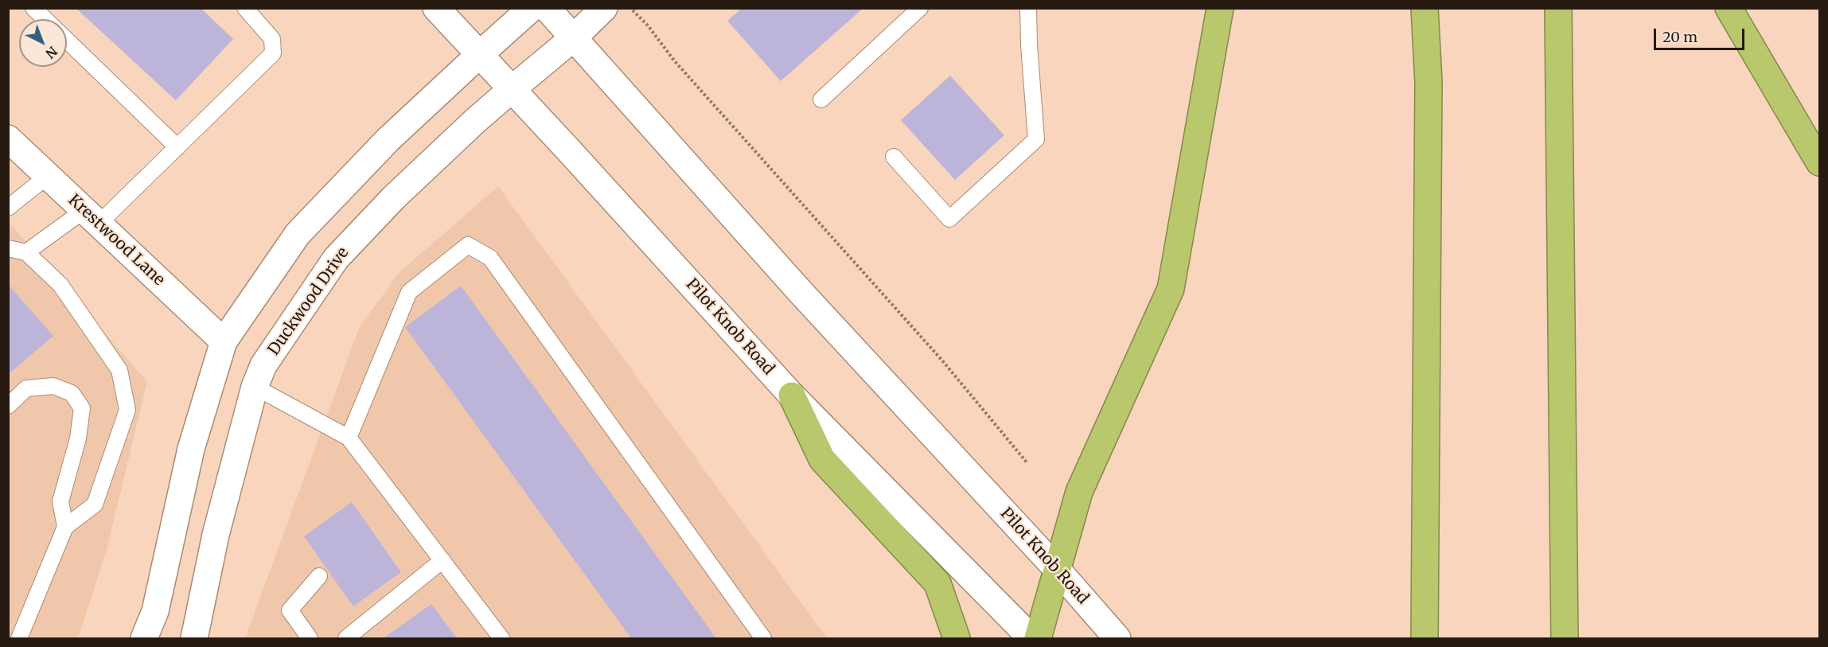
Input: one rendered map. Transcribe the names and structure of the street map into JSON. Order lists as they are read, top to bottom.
{
  "streets": {
    "main road": ["Krestwood Lane", "Duckwood Drive", "Pilot Knob Road"]
  },
  "crossings": [
    ["Duckwood Drive", "Pilot Knob Road"]
  ],
  "scale_bar": "20 m",
  "north": "bottom right"
}
